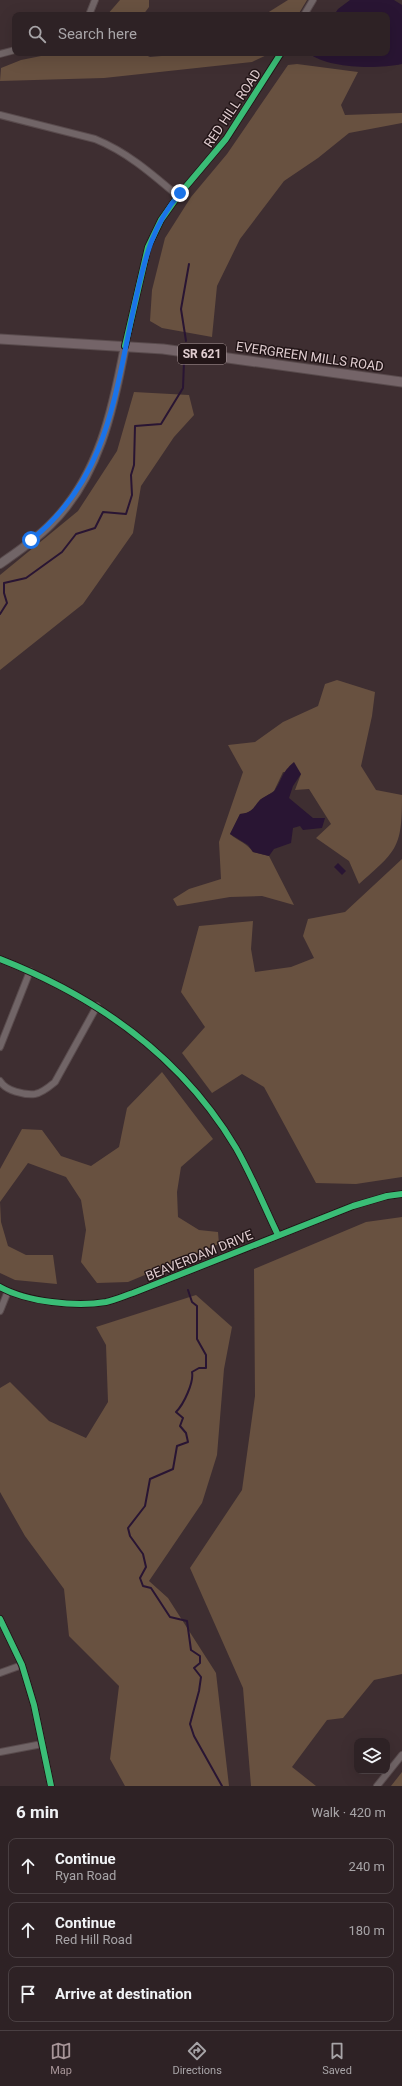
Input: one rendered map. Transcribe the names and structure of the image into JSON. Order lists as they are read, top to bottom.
{
  "streets": {
    "main road": ["SR 621", "EVERGREEN MILLS ROAD"],
    "street": ["RED HILL ROAD", "BEAVERDAM DRIVE"]
  },
  "crossings": [
    ["RED HILL ROAD", "EVERGREEN MILLS ROAD"]
  ],
  "page": {
    "search": "Search here",
    "heading": ["6 min", "Walk · 420 m"],
    "list": [
      ["Continue", "Ryan Road", "240 m"],
      ["Continue", "Red Hill Road", "180 m"],
      "Arrive at destination"
    ],
    "nav": ["Map", "Directions", "Saved"]
  }
}
